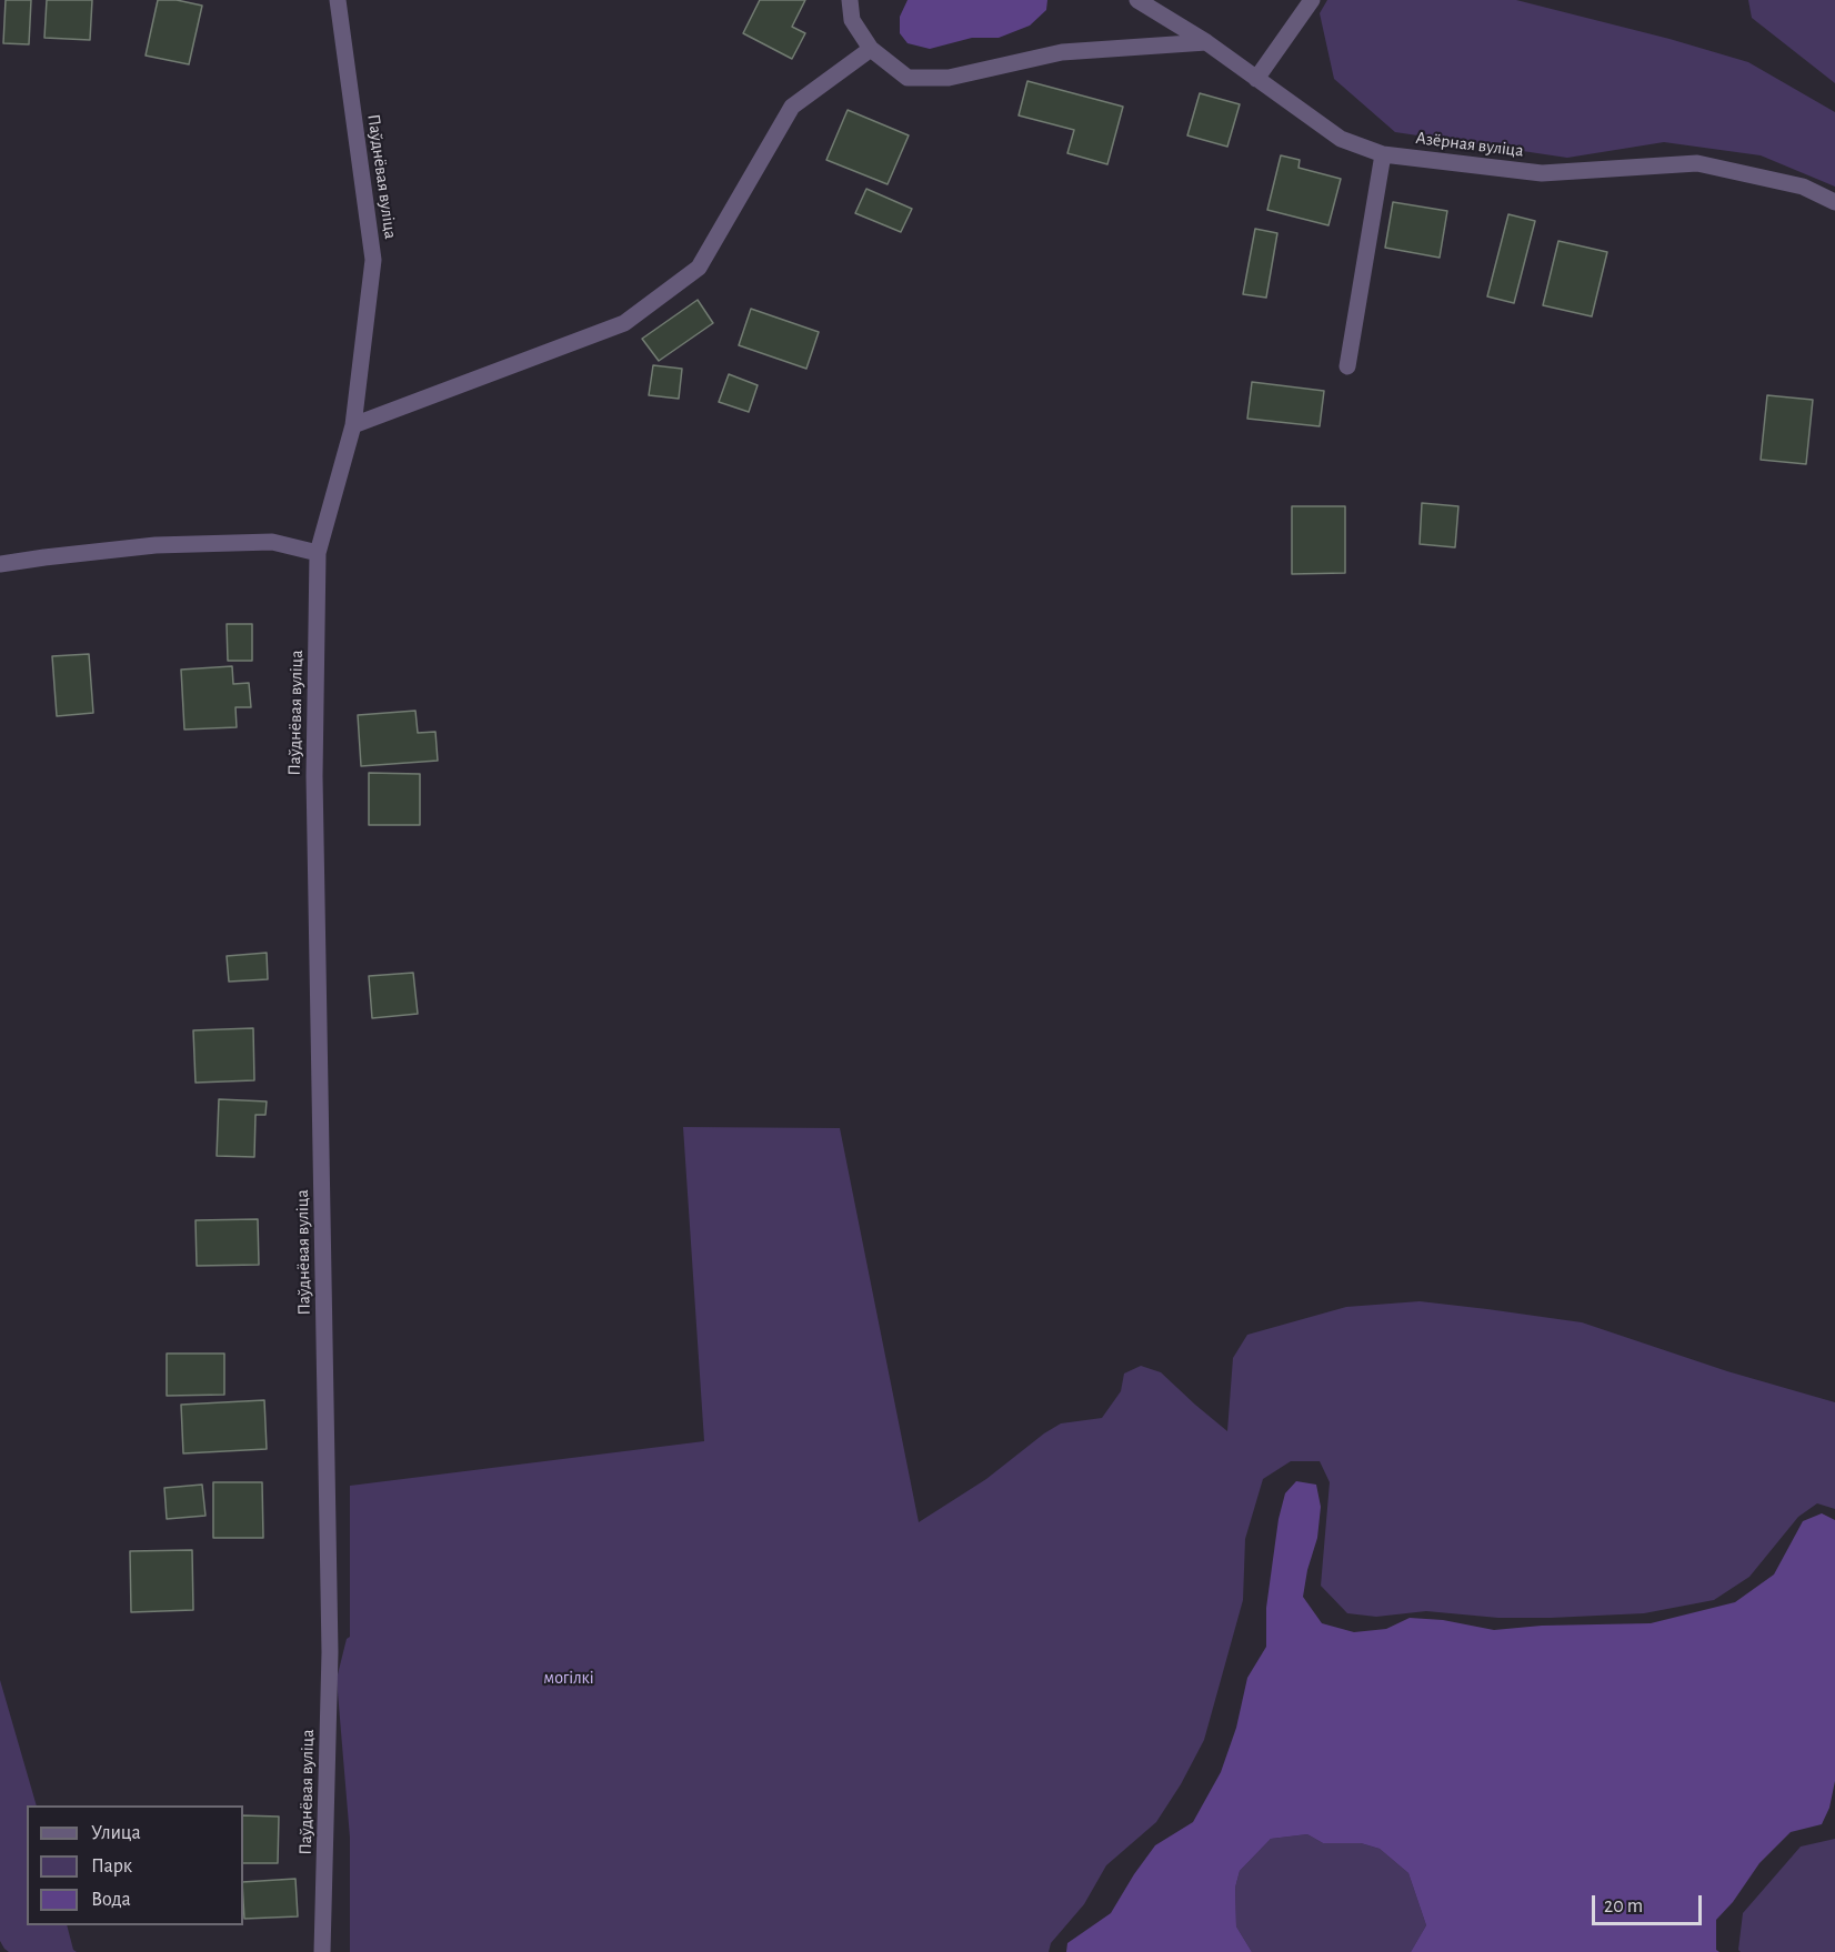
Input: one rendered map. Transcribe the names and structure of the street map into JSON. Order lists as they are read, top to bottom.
{
  "streets": {
    "street": ["Азёрная вуліца", "Паўднёвая вуліца"]
  },
  "parks": ["могілкі"],
  "legend": ["Улица", "Парк", "Вода"],
  "scale_bar": "20 m"
}
